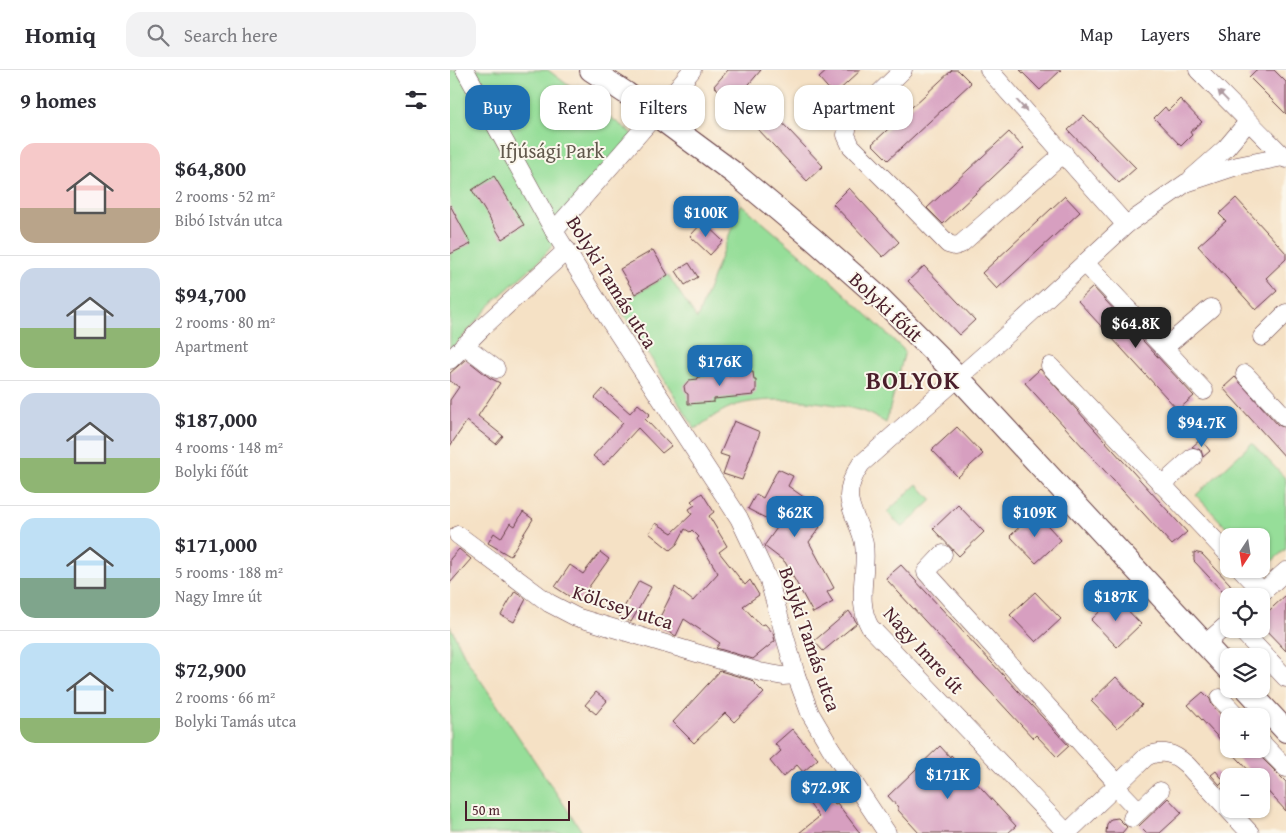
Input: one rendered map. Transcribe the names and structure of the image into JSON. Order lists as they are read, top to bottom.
{
  "streets": {
    "main road": ["Bolyki főút"],
    "street": ["Bolyki Tamás utca", "Kölcsey utca", "Nagy Imre út"]
  },
  "crossings": [
    ["Bolyki Tamás utca", "Kölcsey utca"],
    ["Bolyki főút", "Nagy Imre út"]
  ],
  "districts": ["BOLYOK"],
  "parks": ["Ifjúsági Park"],
  "scale_bar": "50 m",
  "north": "bottom",
  "page": {
    "header": "Homiq",
    "search": "Search here",
    "nav": ["Map", "Layers", "Share"],
    "heading": "9 homes",
    "chip": [
      "Buy",
      "Rent",
      "Filters",
      "New",
      "Apartment"
    ],
    "list": [
      {
        "name": "$64,800",
        "note": "2 rooms · 52 m² · Bibó István utca"
      },
      {
        "name": "$94,700",
        "note": "2 rooms · 80 m² · Apartment"
      },
      {
        "name": "$187,000",
        "note": "4 rooms · 148 m² · Bolyki főút"
      },
      {
        "name": "$171,000",
        "note": "5 rooms · 188 m² · Nagy Imre út"
      },
      {
        "name": "$72,900",
        "note": "2 rooms · 66 m² · Bolyki Tamás utca"
      }
    ],
    "price": [
      "$100K",
      "$64.8K",
      "$176K",
      "$94.7K",
      "$62K",
      "$109K",
      "$187K",
      "$171K",
      "$72.9K"
    ],
    "map_buttons": ["+", "−"],
    "scale": "50 m"
  }
}
